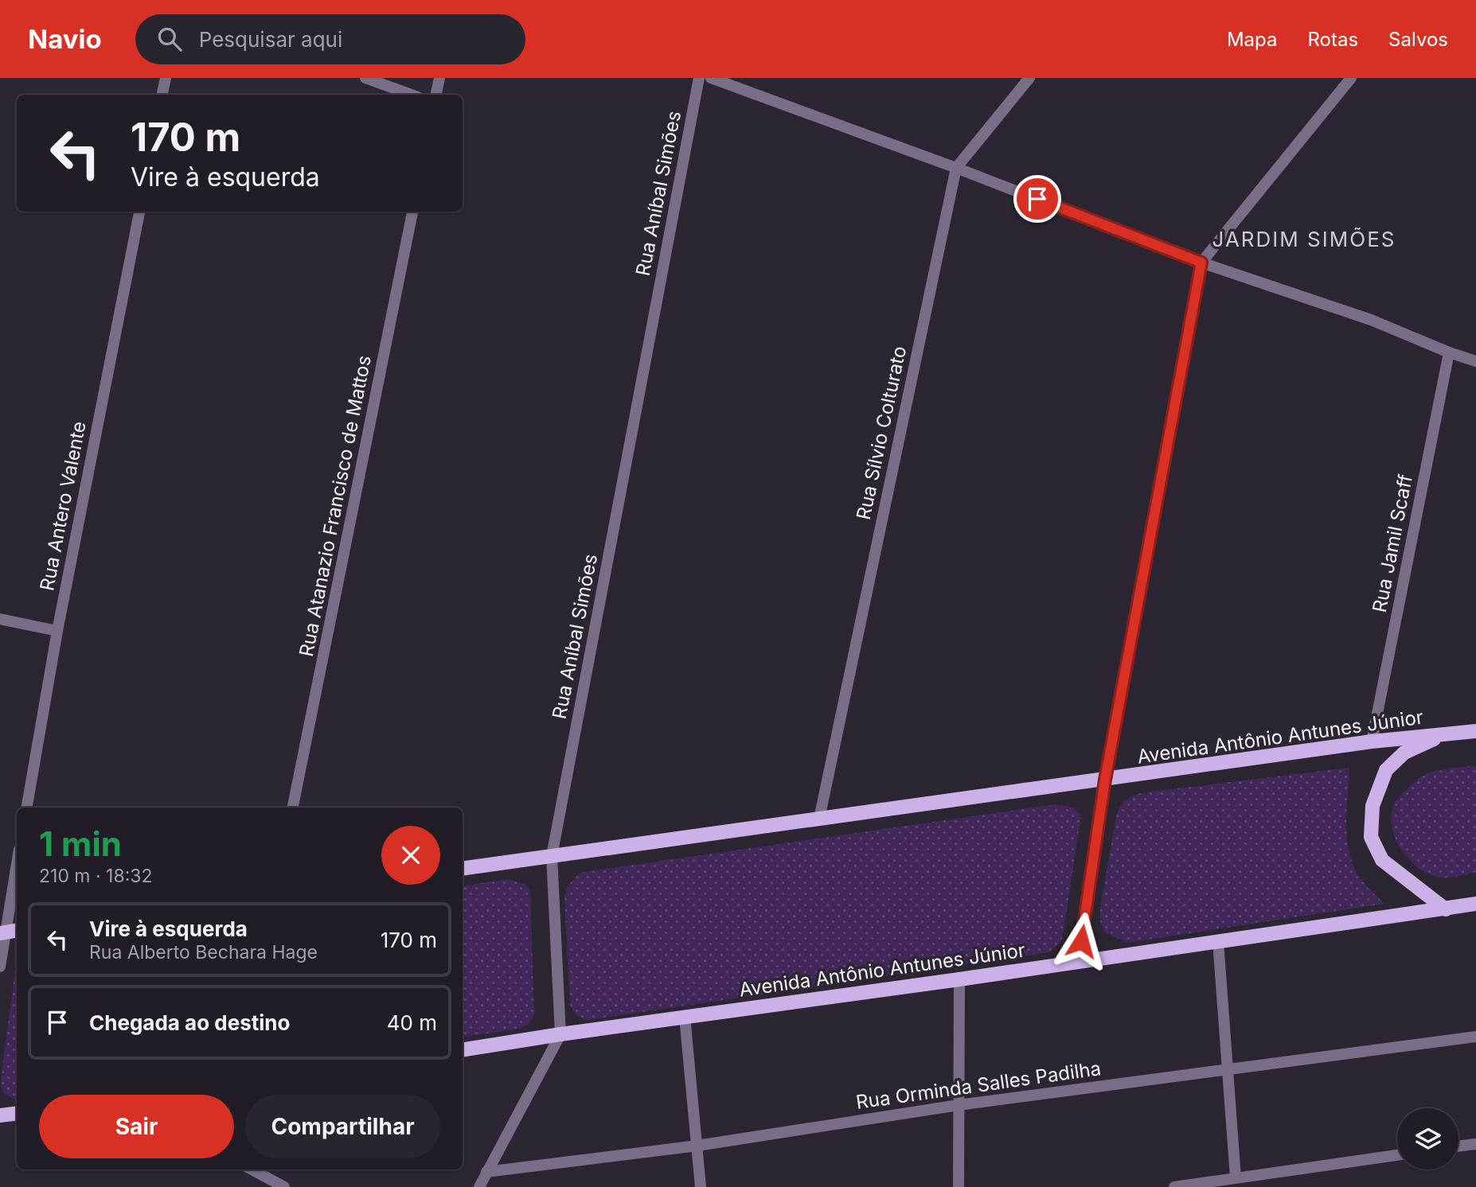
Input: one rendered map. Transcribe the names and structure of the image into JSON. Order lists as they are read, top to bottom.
{
  "streets": {
    "main road": ["Avenida Antônio Antunes Júnior"],
    "street": [
      "Rua Aníbal Simões",
      "Rua Sílvio Colturato",
      "Rua Antero Valente",
      "Rua Atanazio Francisco de Mattos",
      "Rua Jamil Scaff",
      "Rua Orminda Salles Padilha"
    ]
  },
  "crossings": [
    ["Rua Aníbal Simões", "Avenida Antônio Antunes Júnior"],
    ["Rua Sílvio Colturato", "Avenida Antônio Antunes Júnior"],
    ["Rua Jamil Scaff", "Avenida Antônio Antunes Júnior"]
  ],
  "districts": ["JARDIM SIMÕES"],
  "page": {
    "header": "Navio",
    "search": "Pesquisar aqui",
    "nav": ["Mapa", "Rotas", "Salvos"],
    "turn": ["170 m", "Vire à esquerda"],
    "heading": ["1 min", "210 m · 18:32"],
    "list": [
      {
        "name": "Vire à esquerda",
        "note": "Rua Alberto Bechara Hage",
        "value": "170 m"
      },
      {
        "name": "Chegada ao destino",
        "value": "40 m"
      }
    ],
    "buttons": ["Sair", "Compartilhar"]
  }
}
